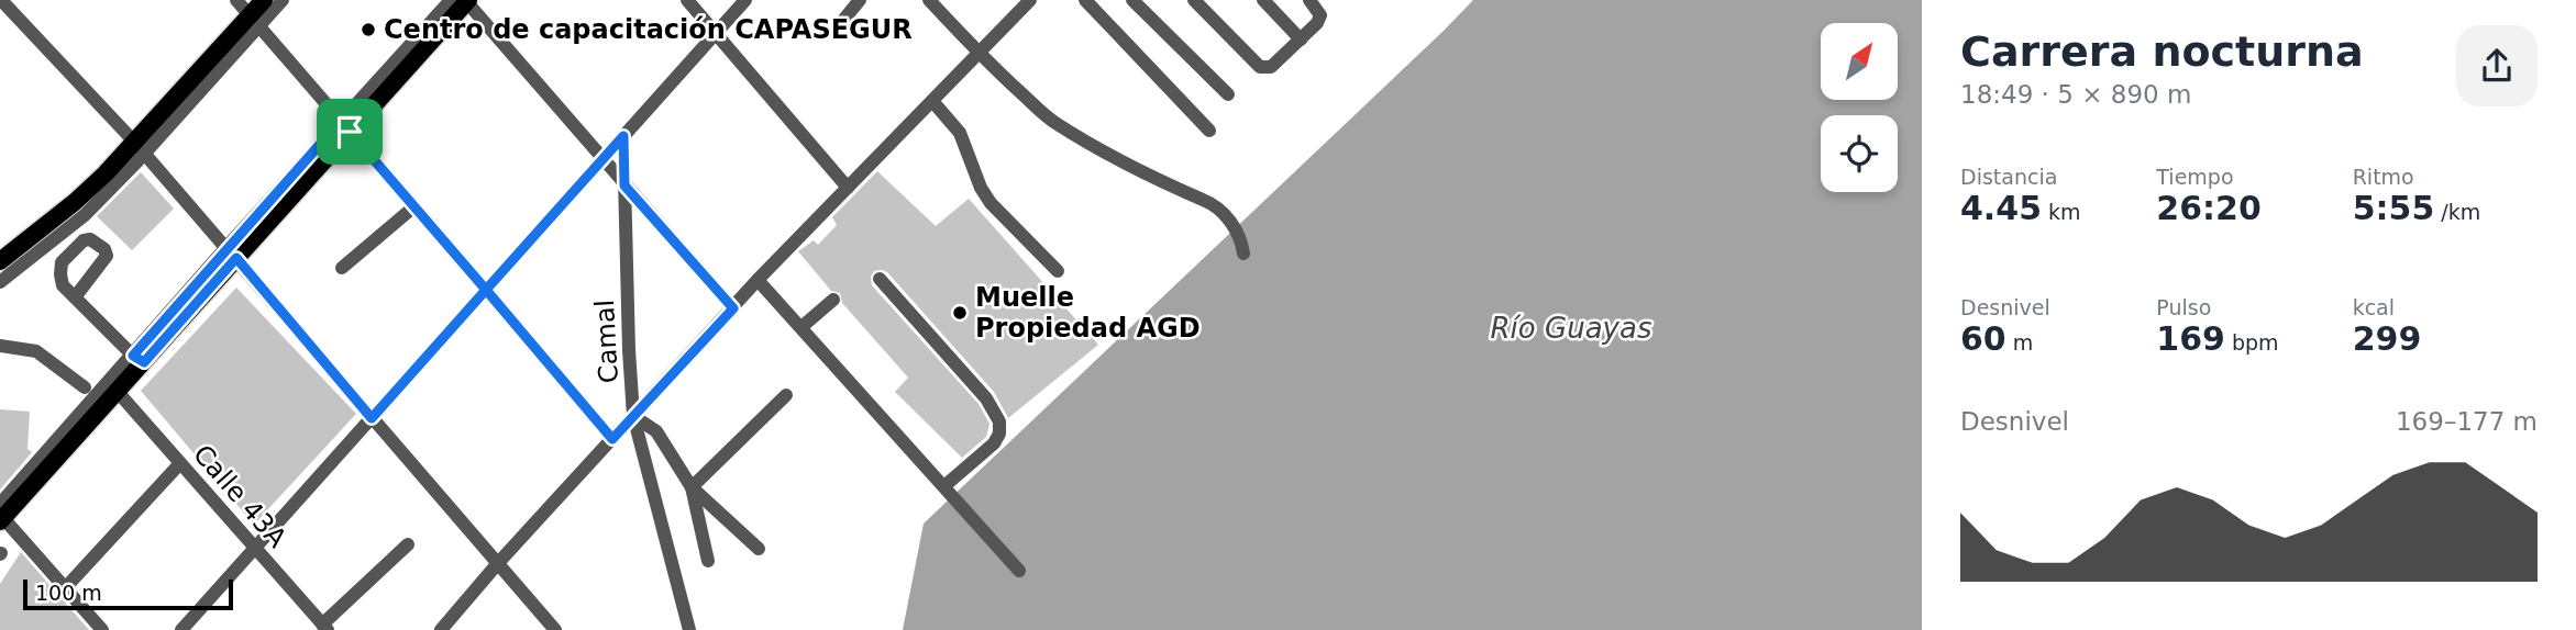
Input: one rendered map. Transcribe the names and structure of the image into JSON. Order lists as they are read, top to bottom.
{
  "streets": {
    "street": ["Camal", "Calle 43A"]
  },
  "water": ["Río Guayas"],
  "places": ["Centro de capacitación CAPASEGUR", "Muelle Propiedad AGD"],
  "scale_bar": "100 m",
  "north": "top right",
  "page": {
    "heading": ["Carrera nocturna", "18:49 · 5 × 890 m"],
    "stats": [
      ["Distancia", "4.45 km"],
      ["Tiempo", "26:20"],
      ["Ritmo", "5:55 /km"],
      ["Desnivel", "60 m"],
      ["Pulso", "169 bpm"],
      ["kcal", "299"]
    ],
    "chart": ["Desnivel", "169–177 m"],
    "scale": "100 m"
  }
}
